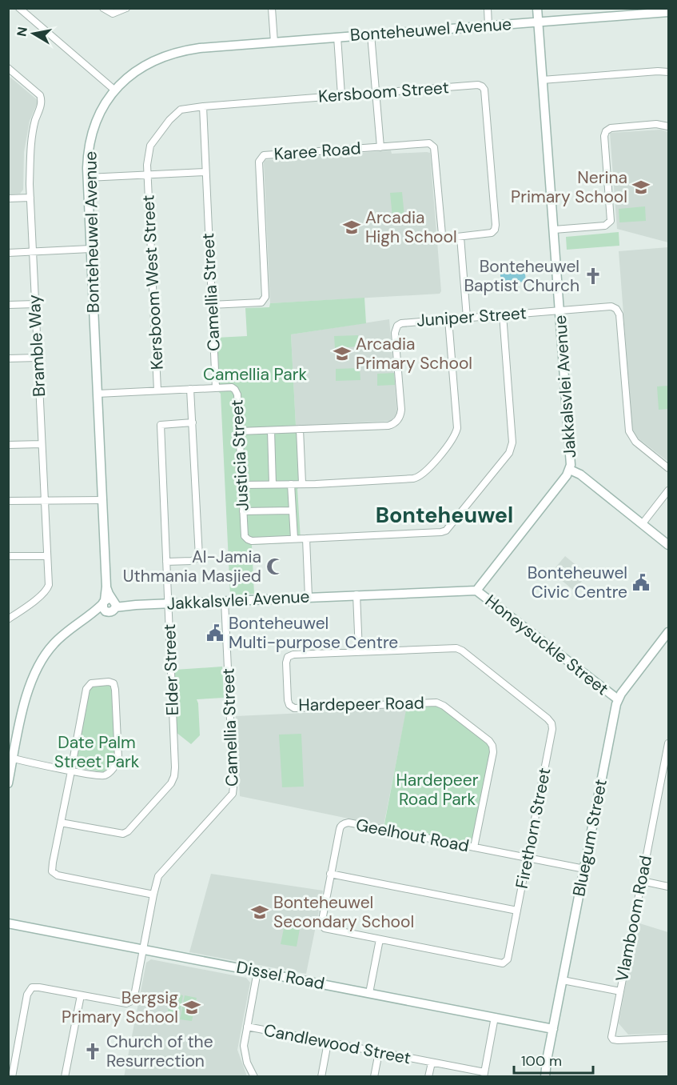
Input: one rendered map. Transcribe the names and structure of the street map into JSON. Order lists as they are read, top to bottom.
{
  "streets": {
    "street": [
      "Bonteheuwel Avenue",
      "Kersboom Street",
      "Karee Road",
      "Kersboom West Street",
      "Camellia Street",
      "Juniper Street",
      "Bramble Way",
      "Jakkalsvlei Avenue",
      "Justicia Street",
      "Honeysuckle Street",
      "Elder Street",
      "Hardepeer Road",
      "Firethorn Street",
      "Geelhout Road",
      "Bluegum Street",
      "Vlamboom Road",
      "Dissel Road",
      "Candlewood Street"
    ]
  },
  "crossings": [
    ["Bonteheuwel Avenue", "Kersboom Street"],
    ["Bonteheuwel Avenue", "Jakkalsvlei Avenue"],
    ["Kersboom Street", "Karee Road"],
    ["Kersboom Street", "Kersboom West Street"],
    ["Kersboom Street", "Camellia Street"],
    ["Karee Road", "Camellia Street"],
    ["Camellia Street", "Jakkalsvlei Avenue"],
    ["Camellia Street", "Justicia Street"],
    ["Camellia Street", "Dissel Road"],
    ["Juniper Street", "Jakkalsvlei Avenue"],
    ["Jakkalsvlei Avenue", "Honeysuckle Street"],
    ["Jakkalsvlei Avenue", "Elder Street"],
    ["Honeysuckle Street", "Bluegum Street"],
    ["Hardepeer Road", "Firethorn Street"],
    ["Hardepeer Road", "Geelhout Road"],
    ["Firethorn Street", "Geelhout Road"],
    ["Geelhout Road", "Bluegum Street"],
    ["Bluegum Street", "Dissel Road"],
    ["Dissel Road", "Candlewood Street"]
  ],
  "districts": ["Bonteheuwel"],
  "parks": ["Camellia Park", "Date Palm Street Park", "Hardepeer Road Park"],
  "places": {
    "school or university": [
      "Nerina Primary School",
      "Arcadia High School",
      "Arcadia Primary School",
      "Bonteheuwel Secondary School",
      "Bergsig Primary School"
    ],
    "church": ["Bonteheuwel Baptist Church", "Church of the Resurrection"],
    "mosque": ["Al-Jamia Uthmania Masjied"],
    "public building": ["Bonteheuwel Civic Centre", "Bonteheuwel Multi-purpose Centre"]
  },
  "scale_bar": "100 m",
  "north": "left"
}
